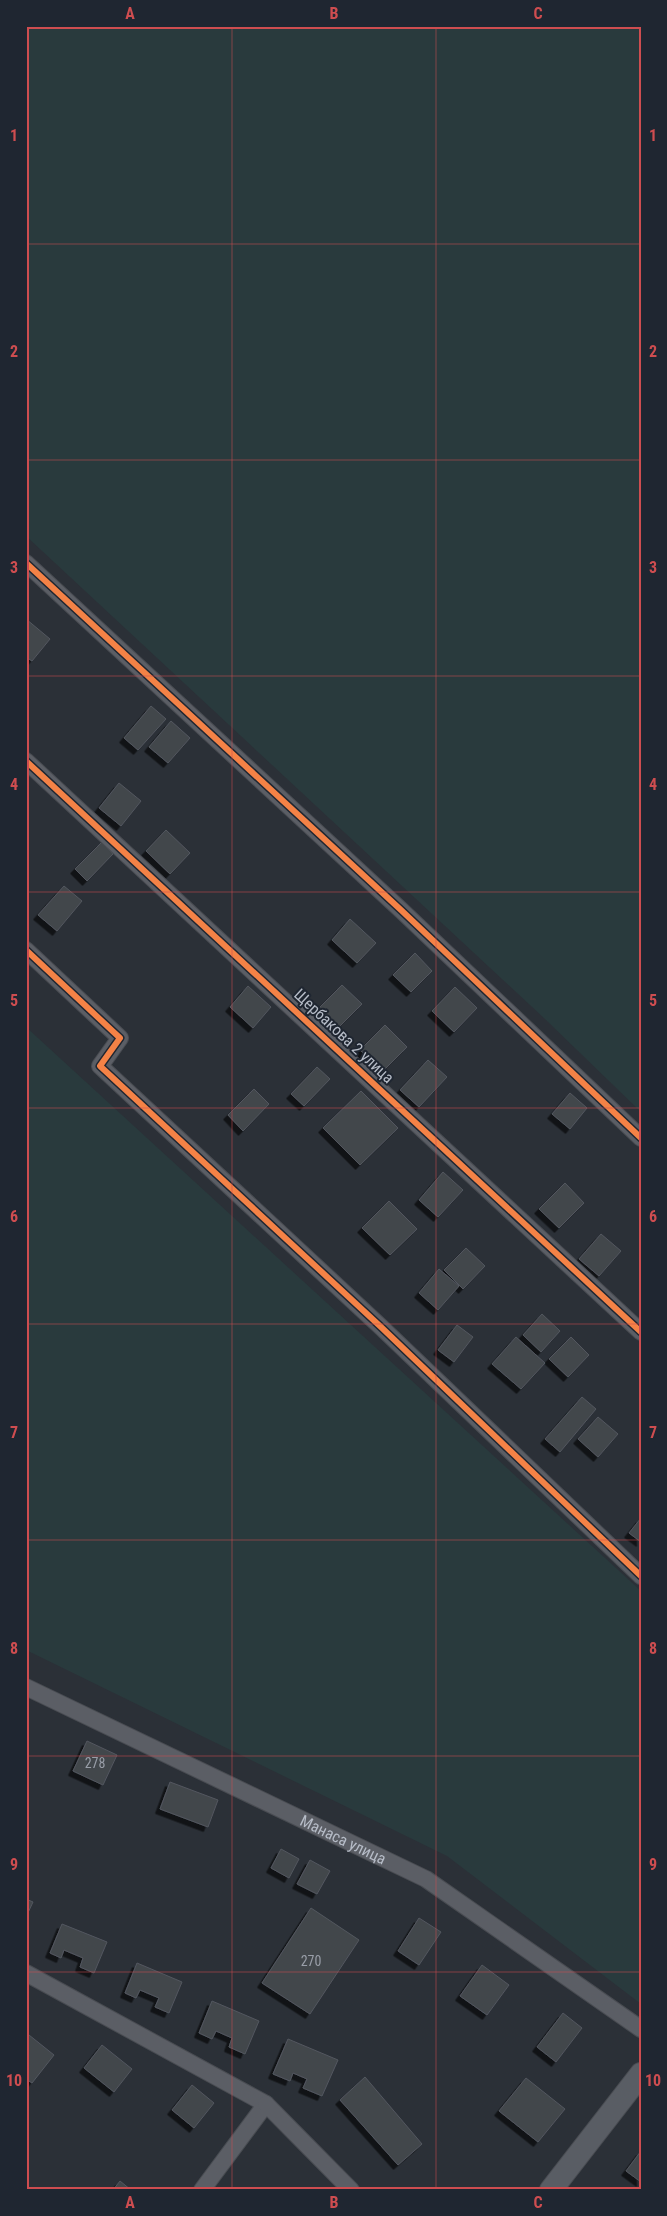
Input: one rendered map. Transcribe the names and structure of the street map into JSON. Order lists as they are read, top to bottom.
{
  "streets": {
    "street": ["Щербакова 2 улица", "Манаса улица"]
  },
  "house_numbers": ["278", "270"],
  "grid": {
    "columns": ["A", "B", "C"],
    "rows": [
      "1",
      "2",
      "3",
      "4",
      "5",
      "6",
      "7",
      "8",
      "9",
      "10"
    ]
  }
}
